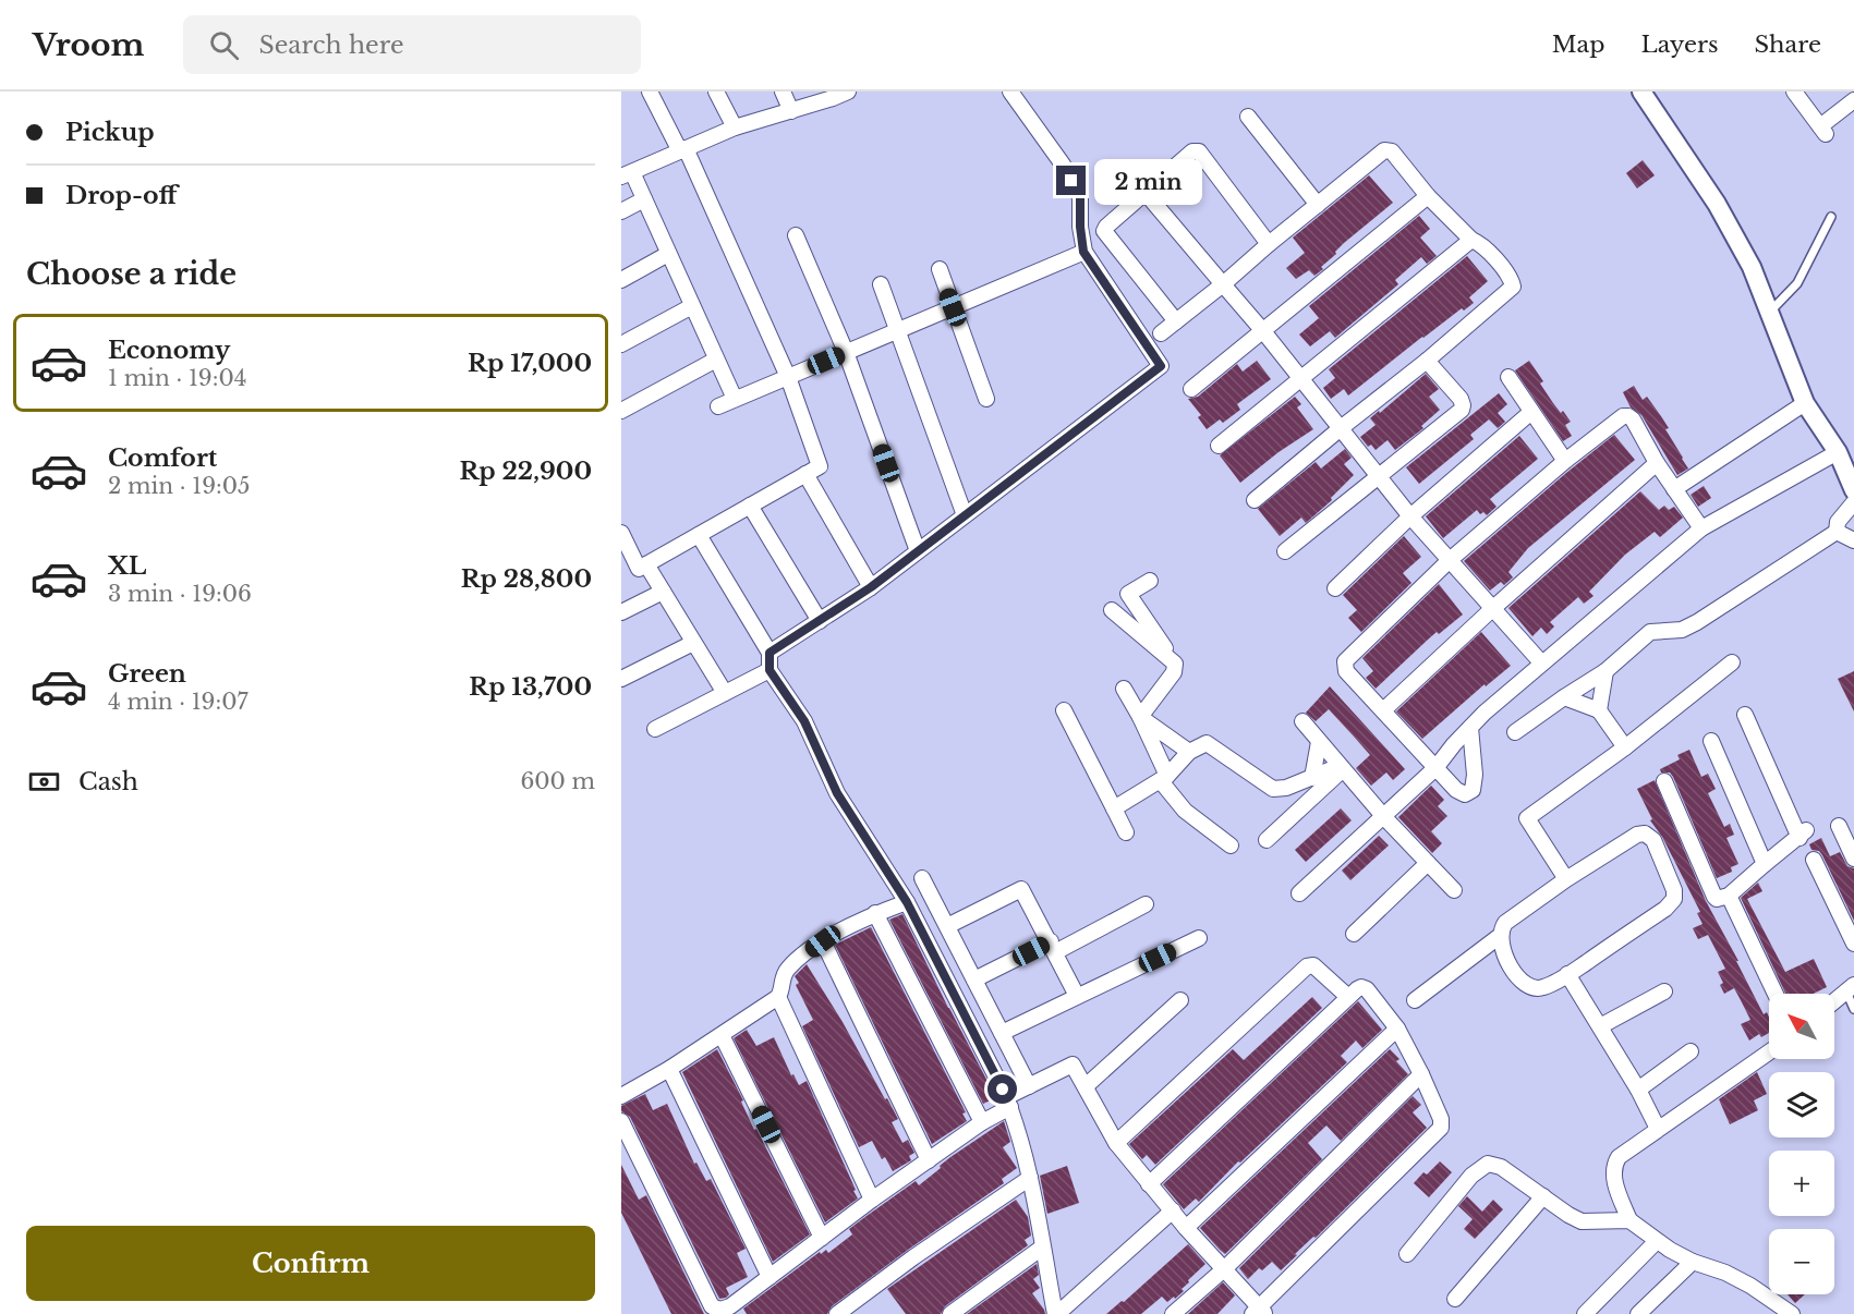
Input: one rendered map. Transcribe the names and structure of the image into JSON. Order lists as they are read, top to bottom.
{
  "north": "top left",
  "page": {
    "header": "Vroom",
    "search": "Search here",
    "nav": ["Map", "Layers", "Share"],
    "banner": ["Pickup", "Drop-off"],
    "bubble": "2 min",
    "heading": "Choose a ride",
    "list": [
      {
        "name": "Economy",
        "note": "1 min · 19:04",
        "value": "Rp 17,000"
      },
      {
        "name": "Comfort",
        "note": "2 min · 19:05",
        "value": "Rp 22,900"
      },
      {
        "name": "XL",
        "note": "3 min · 19:06",
        "value": "Rp 28,800"
      },
      {
        "name": "Green",
        "note": "4 min · 19:07",
        "value": "Rp 13,700"
      }
    ],
    "pay": ["Cash", "600 m"],
    "map_buttons": ["+", "−"],
    "buttons": "Confirm"
  }
}
